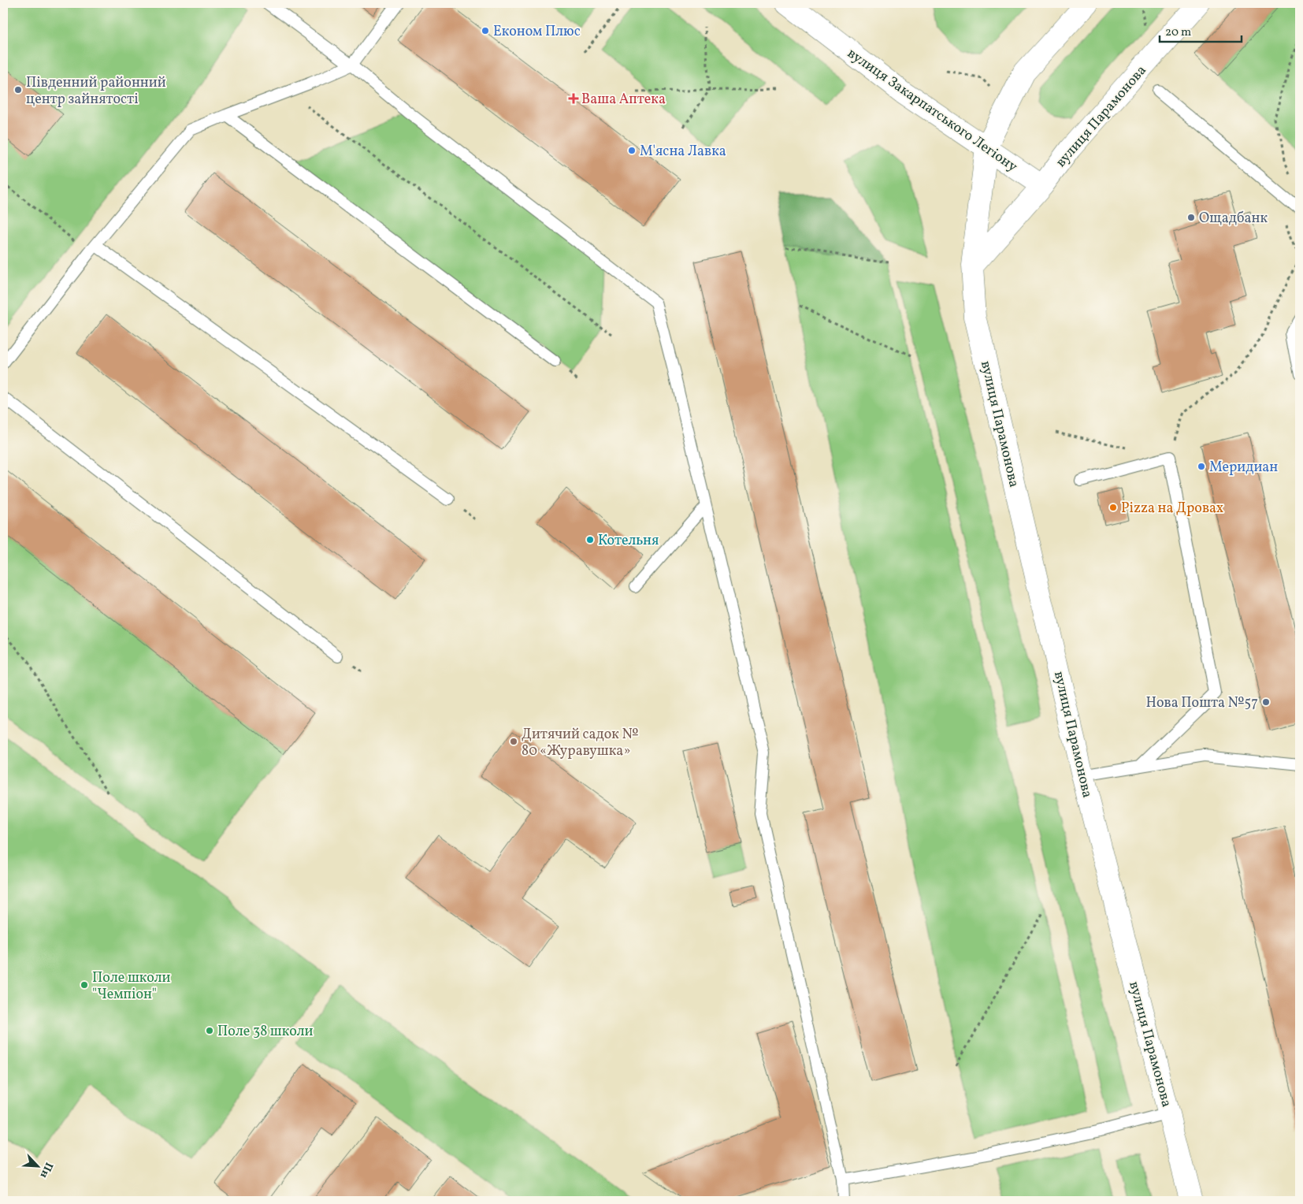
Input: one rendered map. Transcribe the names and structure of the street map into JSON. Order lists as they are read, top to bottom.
{
  "streets": {
    "street": ["вулиця Закарпатського Легіону", "вулиця Парамонова"]
  },
  "crossings": [
    ["вулиця Закарпатського Легіону", "вулиця Парамонова"]
  ],
  "places": {
    "other": [
      "Економ Плюс",
      "Південний районний центр зайнятості",
      "М'ясна Лавка",
      "Ощадбанк",
      "Меридиан",
      "Pizza на Дровах",
      "Котельня",
      "Нова Пошта №57",
      "Дитячий садок № 80 «Журавушка»",
      "Поле школи \"Чемпіон\"",
      "Поле 38 школи"
    ],
    "health": ["Ваша Аптека"]
  },
  "scale_bar": "20 m",
  "north": "bottom right"
}
